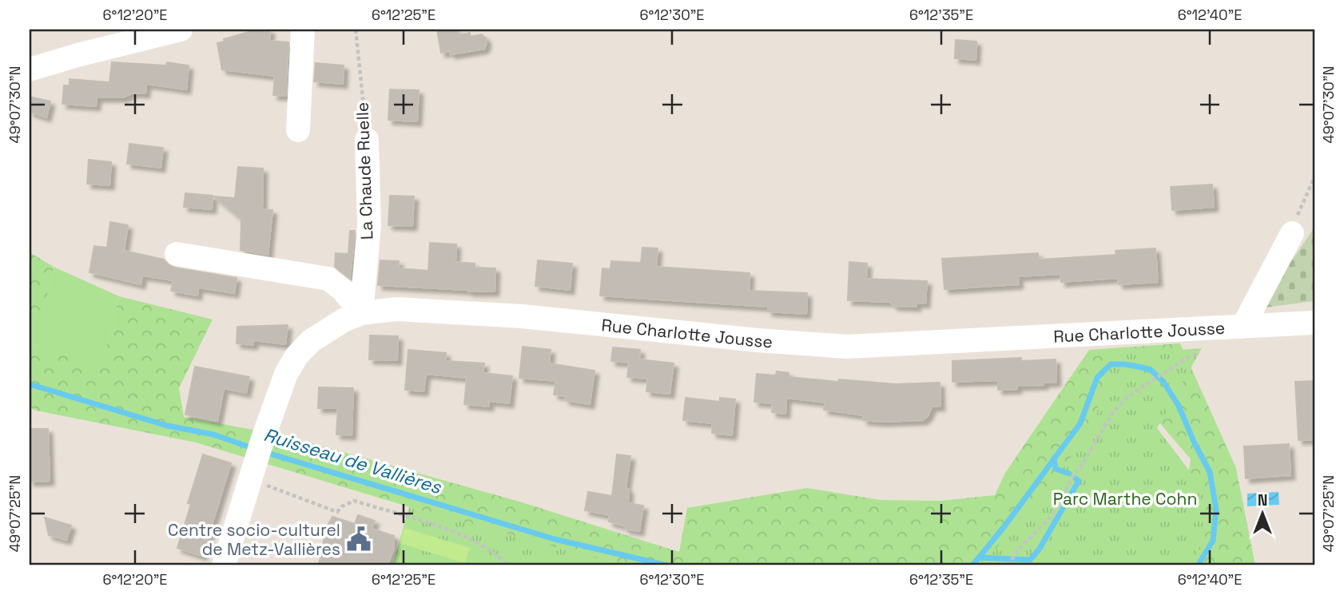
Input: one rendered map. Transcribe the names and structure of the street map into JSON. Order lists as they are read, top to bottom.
{
  "streets": {
    "street": ["La Chaude Ruelle", "Rue Charlotte Jousse"]
  },
  "crossings": [
    ["La Chaude Ruelle", "Rue Charlotte Jousse"]
  ],
  "water": ["Ruisseau de Vallières"],
  "parks": ["Parc Marthe Cohn"],
  "places": {
    "public building": ["Centre socio-culturel de Metz-Vallières"]
  },
  "north": "top",
  "coordinates": [
    "6°12'20\"E",
    "6°12'25\"E",
    "6°12'30\"E",
    "6°12'35\"E",
    "6°12'40\"E",
    "49°07'30\"N",
    "49°07'25\"N"
  ]
}
